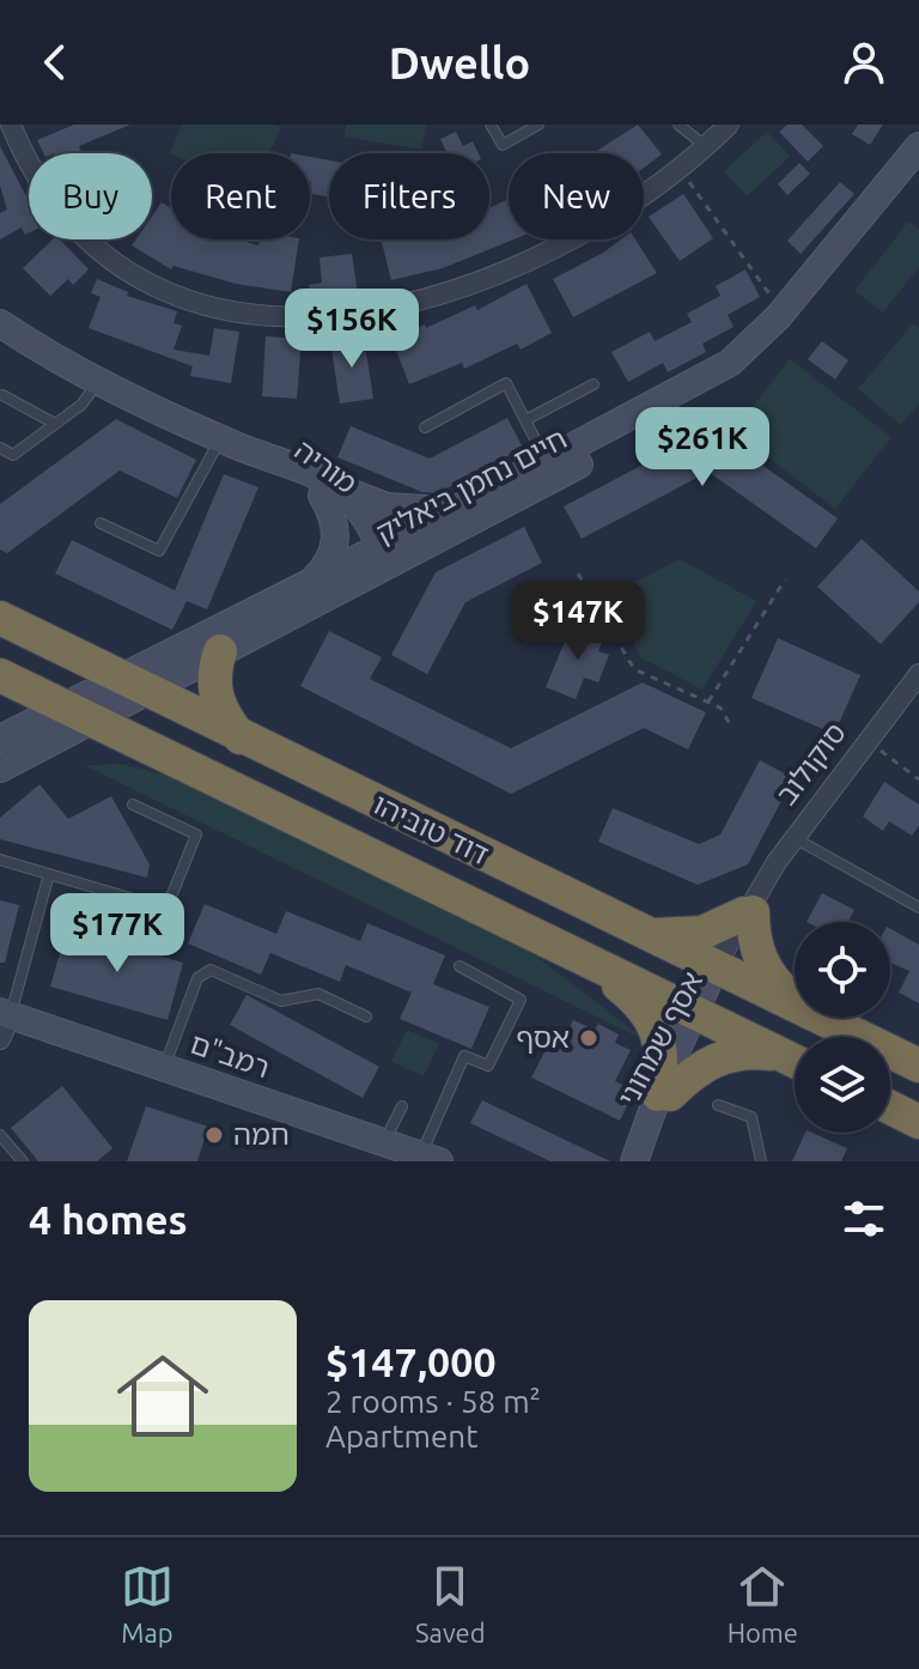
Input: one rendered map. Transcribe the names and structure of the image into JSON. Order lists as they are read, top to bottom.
{
  "streets": {
    "highway": ["דוד טוביהו"],
    "street": [
      "מוריה",
      "חיים נחמן ביאליק",
      "סוקולוב",
      "אסף שמחוני",
      "רמב\"ם"
    ]
  },
  "crossings": [
    ["מוריה", "חיים נחמן ביאליק"],
    ["חיים נחמן ביאליק", "דוד טוביהו"],
    ["סוקולוב", "דוד טוביהו"],
    ["סוקולוב", "אסף שמחוני"],
    ["דוד טוביהו", "אסף שמחוני"]
  ],
  "places": ["אסף", "חמה"],
  "page": {
    "header": "Dwello",
    "chip": [
      "Buy",
      "Rent",
      "Filters",
      "New"
    ],
    "price": [
      "$156K",
      "$261K",
      "$147K",
      "$177K"
    ],
    "heading": "4 homes",
    "list": [
      {
        "name": "$147,000",
        "note": "2 rooms · 58 m² · Apartment"
      }
    ],
    "tabs": ["Map", "Saved", "Home"]
  }
}
